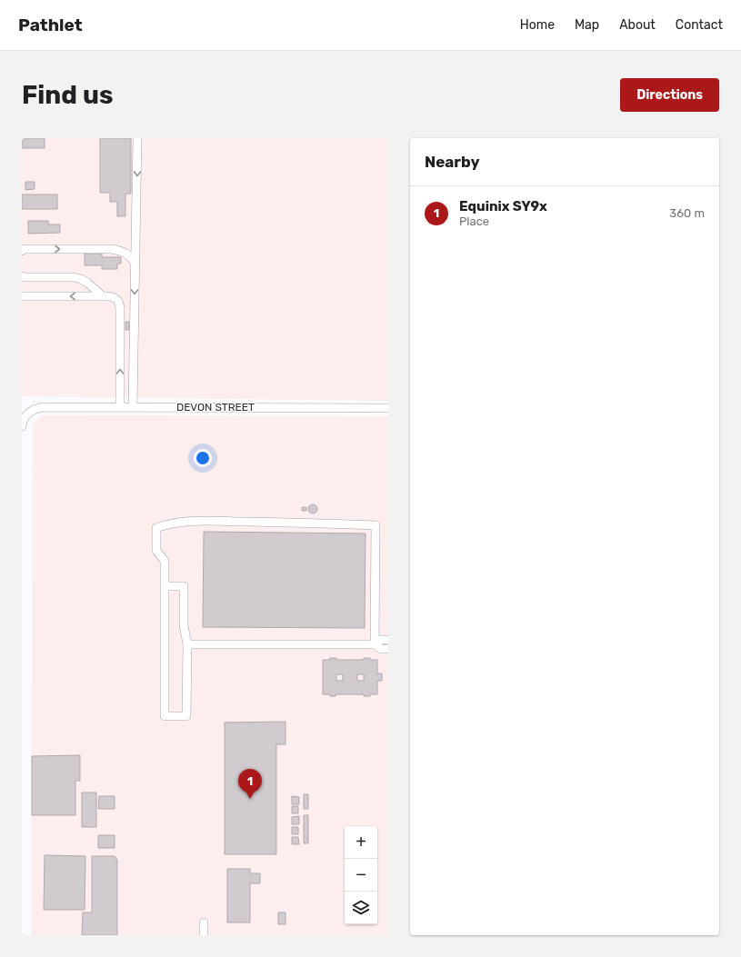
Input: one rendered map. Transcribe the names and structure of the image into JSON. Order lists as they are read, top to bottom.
{
  "streets": {
    "street": ["DEVON STREET"]
  },
  "page": {
    "header": "Pathlet",
    "nav": [
      "Home",
      "Map",
      "About",
      "Contact"
    ],
    "buttons": "Directions",
    "title": "Find us",
    "heading": "Nearby",
    "list": [
      {
        "mark": "1",
        "name": "Equinix SY9x",
        "note": "Place",
        "value": "360 m"
      }
    ],
    "pins": "1",
    "map_buttons": ["+", "−"]
  }
}
